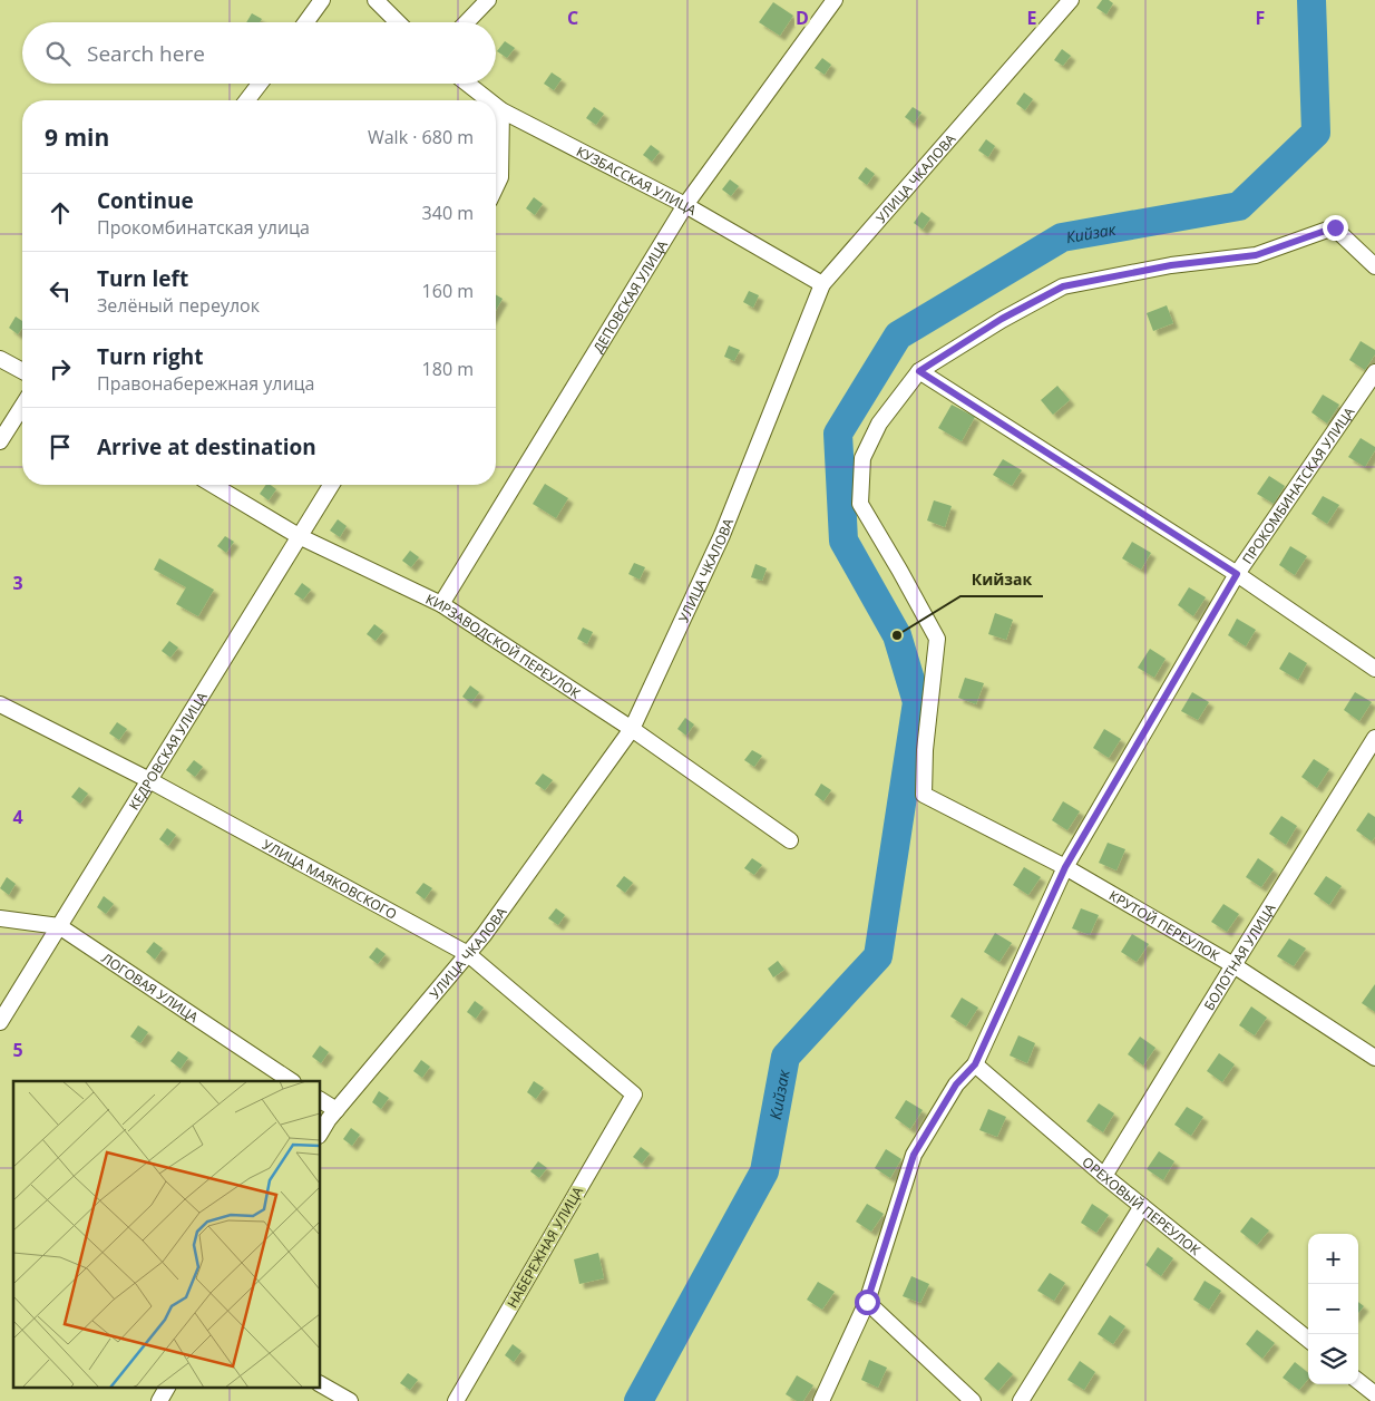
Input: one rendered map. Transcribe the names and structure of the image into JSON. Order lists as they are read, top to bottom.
{
  "streets": {
    "street": [
      "УЛИЦА ЧКАЛОВА",
      "КУЗБАССКАЯ УЛИЦА",
      "ДЕПОВСКАЯ УЛИЦА",
      "ПРОКОМБИНАТСКАЯ УЛИЦА",
      "КИРЗАВОДСКОЙ ПЕРЕУЛОК",
      "КЕДРОВСКАЯ УЛИЦА",
      "УЛИЦА МАЯКОВСКОГО",
      "КРУТОЙ ПЕРЕУЛОК",
      "БОЛОТНАЯ УЛИЦА",
      "ЛОГОВАЯ УЛИЦА",
      "ОРЕХОВЫЙ ПЕРЕУЛОК",
      "НАБЕРЕЖНАЯ УЛИЦА"
    ]
  },
  "crossings": [
    ["УЛИЦА ЧКАЛОВА", "КУЗБАССКАЯ УЛИЦА"],
    ["УЛИЦА ЧКАЛОВА", "КИРЗАВОДСКОЙ ПЕРЕУЛОК"],
    ["УЛИЦА ЧКАЛОВА", "УЛИЦА МАЯКОВСКОГО"],
    ["КУЗБАССКАЯ УЛИЦА", "ДЕПОВСКАЯ УЛИЦА"],
    ["ДЕПОВСКАЯ УЛИЦА", "КИРЗАВОДСКОЙ ПЕРЕУЛОК"],
    ["ПРОКОМБИНАТСКАЯ УЛИЦА", "КРУТОЙ ПЕРЕУЛОК"],
    ["ПРОКОМБИНАТСКАЯ УЛИЦА", "ОРЕХОВЫЙ ПЕРЕУЛОК"],
    ["КИРЗАВОДСКОЙ ПЕРЕУЛОК", "КЕДРОВСКАЯ УЛИЦА"],
    ["КЕДРОВСКАЯ УЛИЦА", "УЛИЦА МАЯКОВСКОГО"],
    ["КЕДРОВСКАЯ УЛИЦА", "ЛОГОВАЯ УЛИЦА"],
    ["УЛИЦА МАЯКОВСКОГО", "НАБЕРЕЖНАЯ УЛИЦА"],
    ["КРУТОЙ ПЕРЕУЛОК", "БОЛОТНАЯ УЛИЦА"],
    ["БОЛОТНАЯ УЛИЦА", "ОРЕХОВЫЙ ПЕРЕУЛОК"]
  ],
  "water": ["Кийзак"],
  "places": ["Кийзак"],
  "page": {
    "search": "Search here",
    "heading": ["9 min", "Walk · 680 m"],
    "list": [
      ["Continue", "Прокомбинатская улица", "340 m"],
      ["Turn left", "Зелёный переулок", "160 m"],
      ["Turn right", "Правонабережная улица", "180 m"],
      "Arrive at destination"
    ],
    "map_buttons": ["+", "−"]
  },
  "grid": {
    "columns": [
      "C",
      "D",
      "E",
      "F"
    ],
    "rows": ["3", "4", "5"]
  }
}
